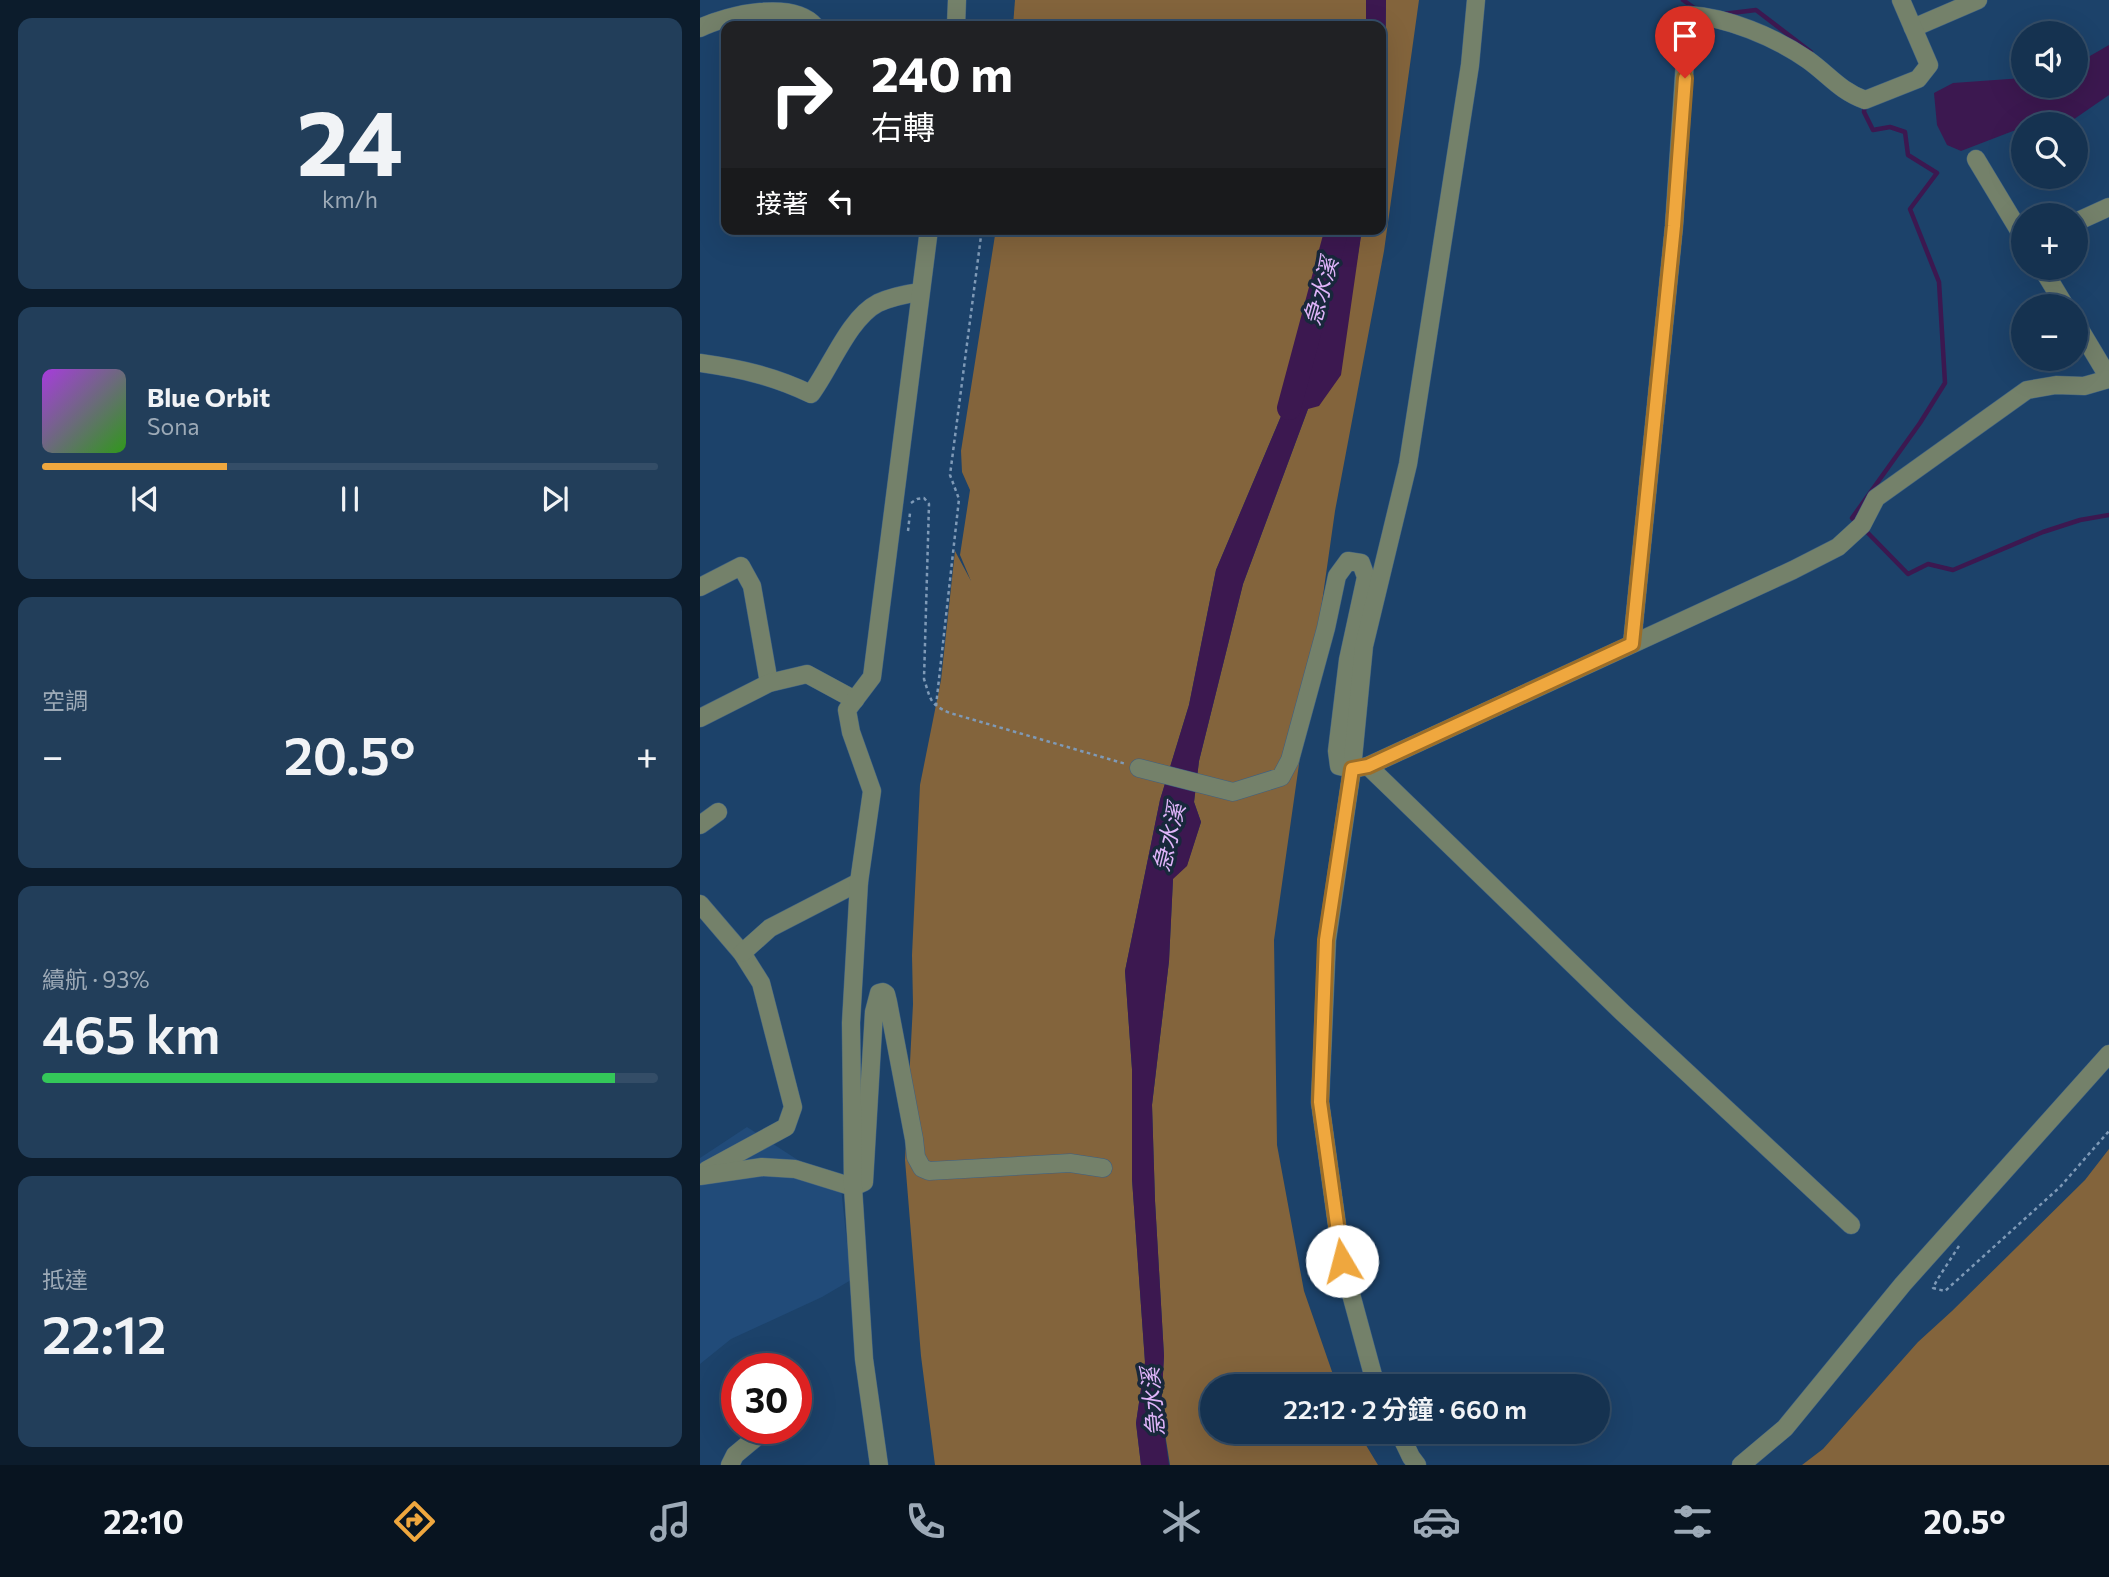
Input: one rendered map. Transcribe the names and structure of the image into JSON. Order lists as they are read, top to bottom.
{
  "water": ["急水溪"],
  "page": {
    "tile": [
      ["24", "km/h"],
      "空調",
      ["續航 · 93%", "465 km"],
      ["抵達", "22:12"]
    ],
    "map_buttons": ["+", "−"],
    "turn": ["240 m", "右轉"],
    "then": "接著",
    "song": ["Blue Orbit", "Sona"],
    "heat": ["−", "20.5°", "+"],
    "limit": "30",
    "trip": "22:12 · 2 分鐘 · 660 m",
    "tabs": ["22:10", "20.5°"]
  }
}
